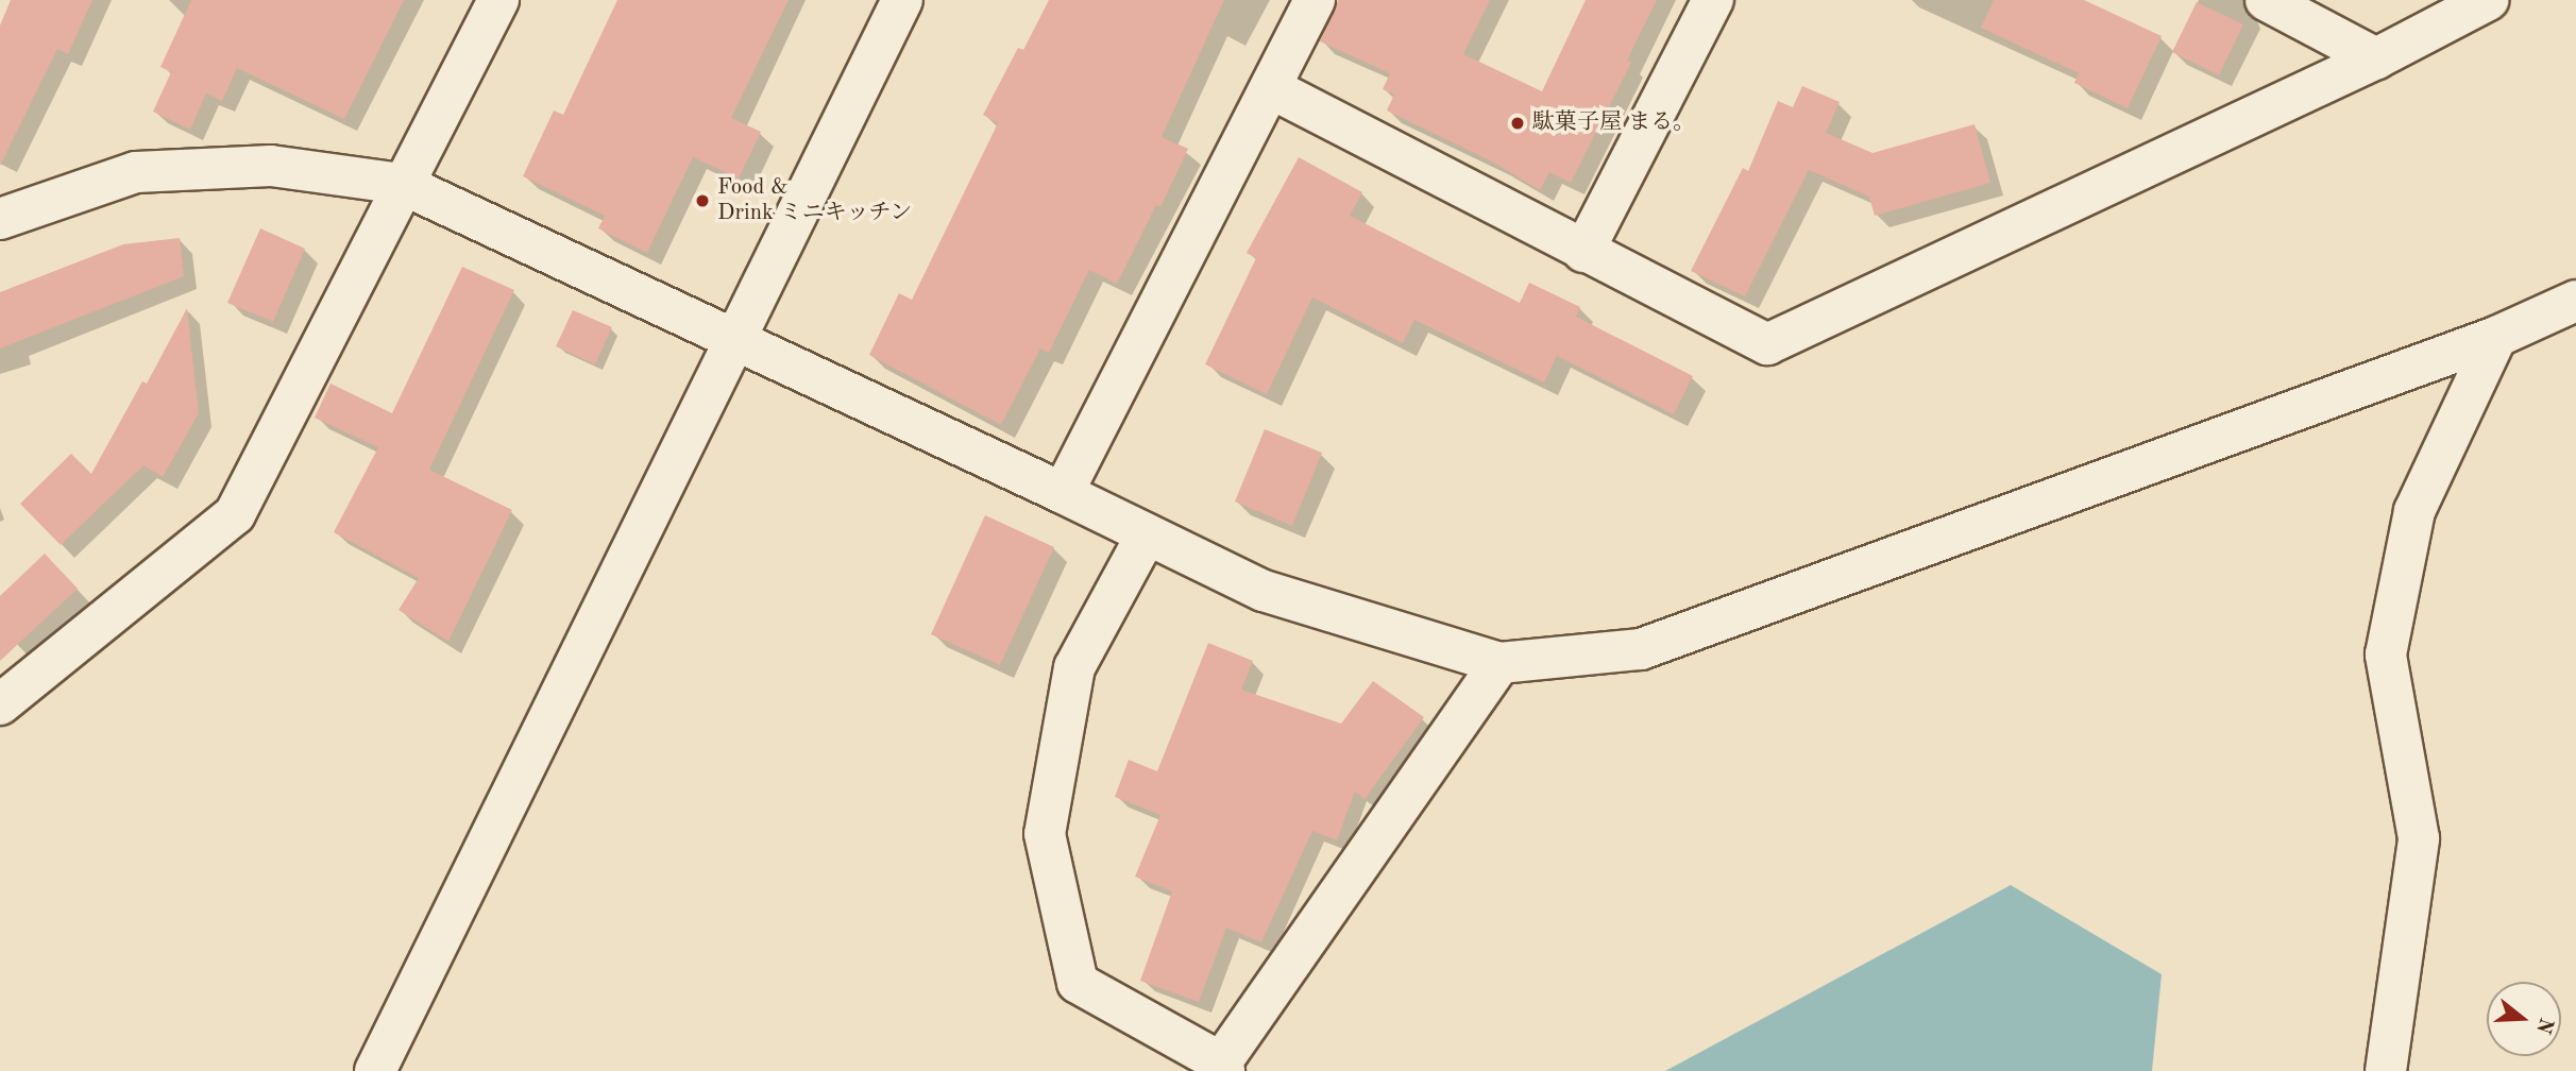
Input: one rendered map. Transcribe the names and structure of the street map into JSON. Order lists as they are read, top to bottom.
{
  "places": ["駄菓子屋 まる。", "Food & Drink ミニキッチン"],
  "north": "right"
}
